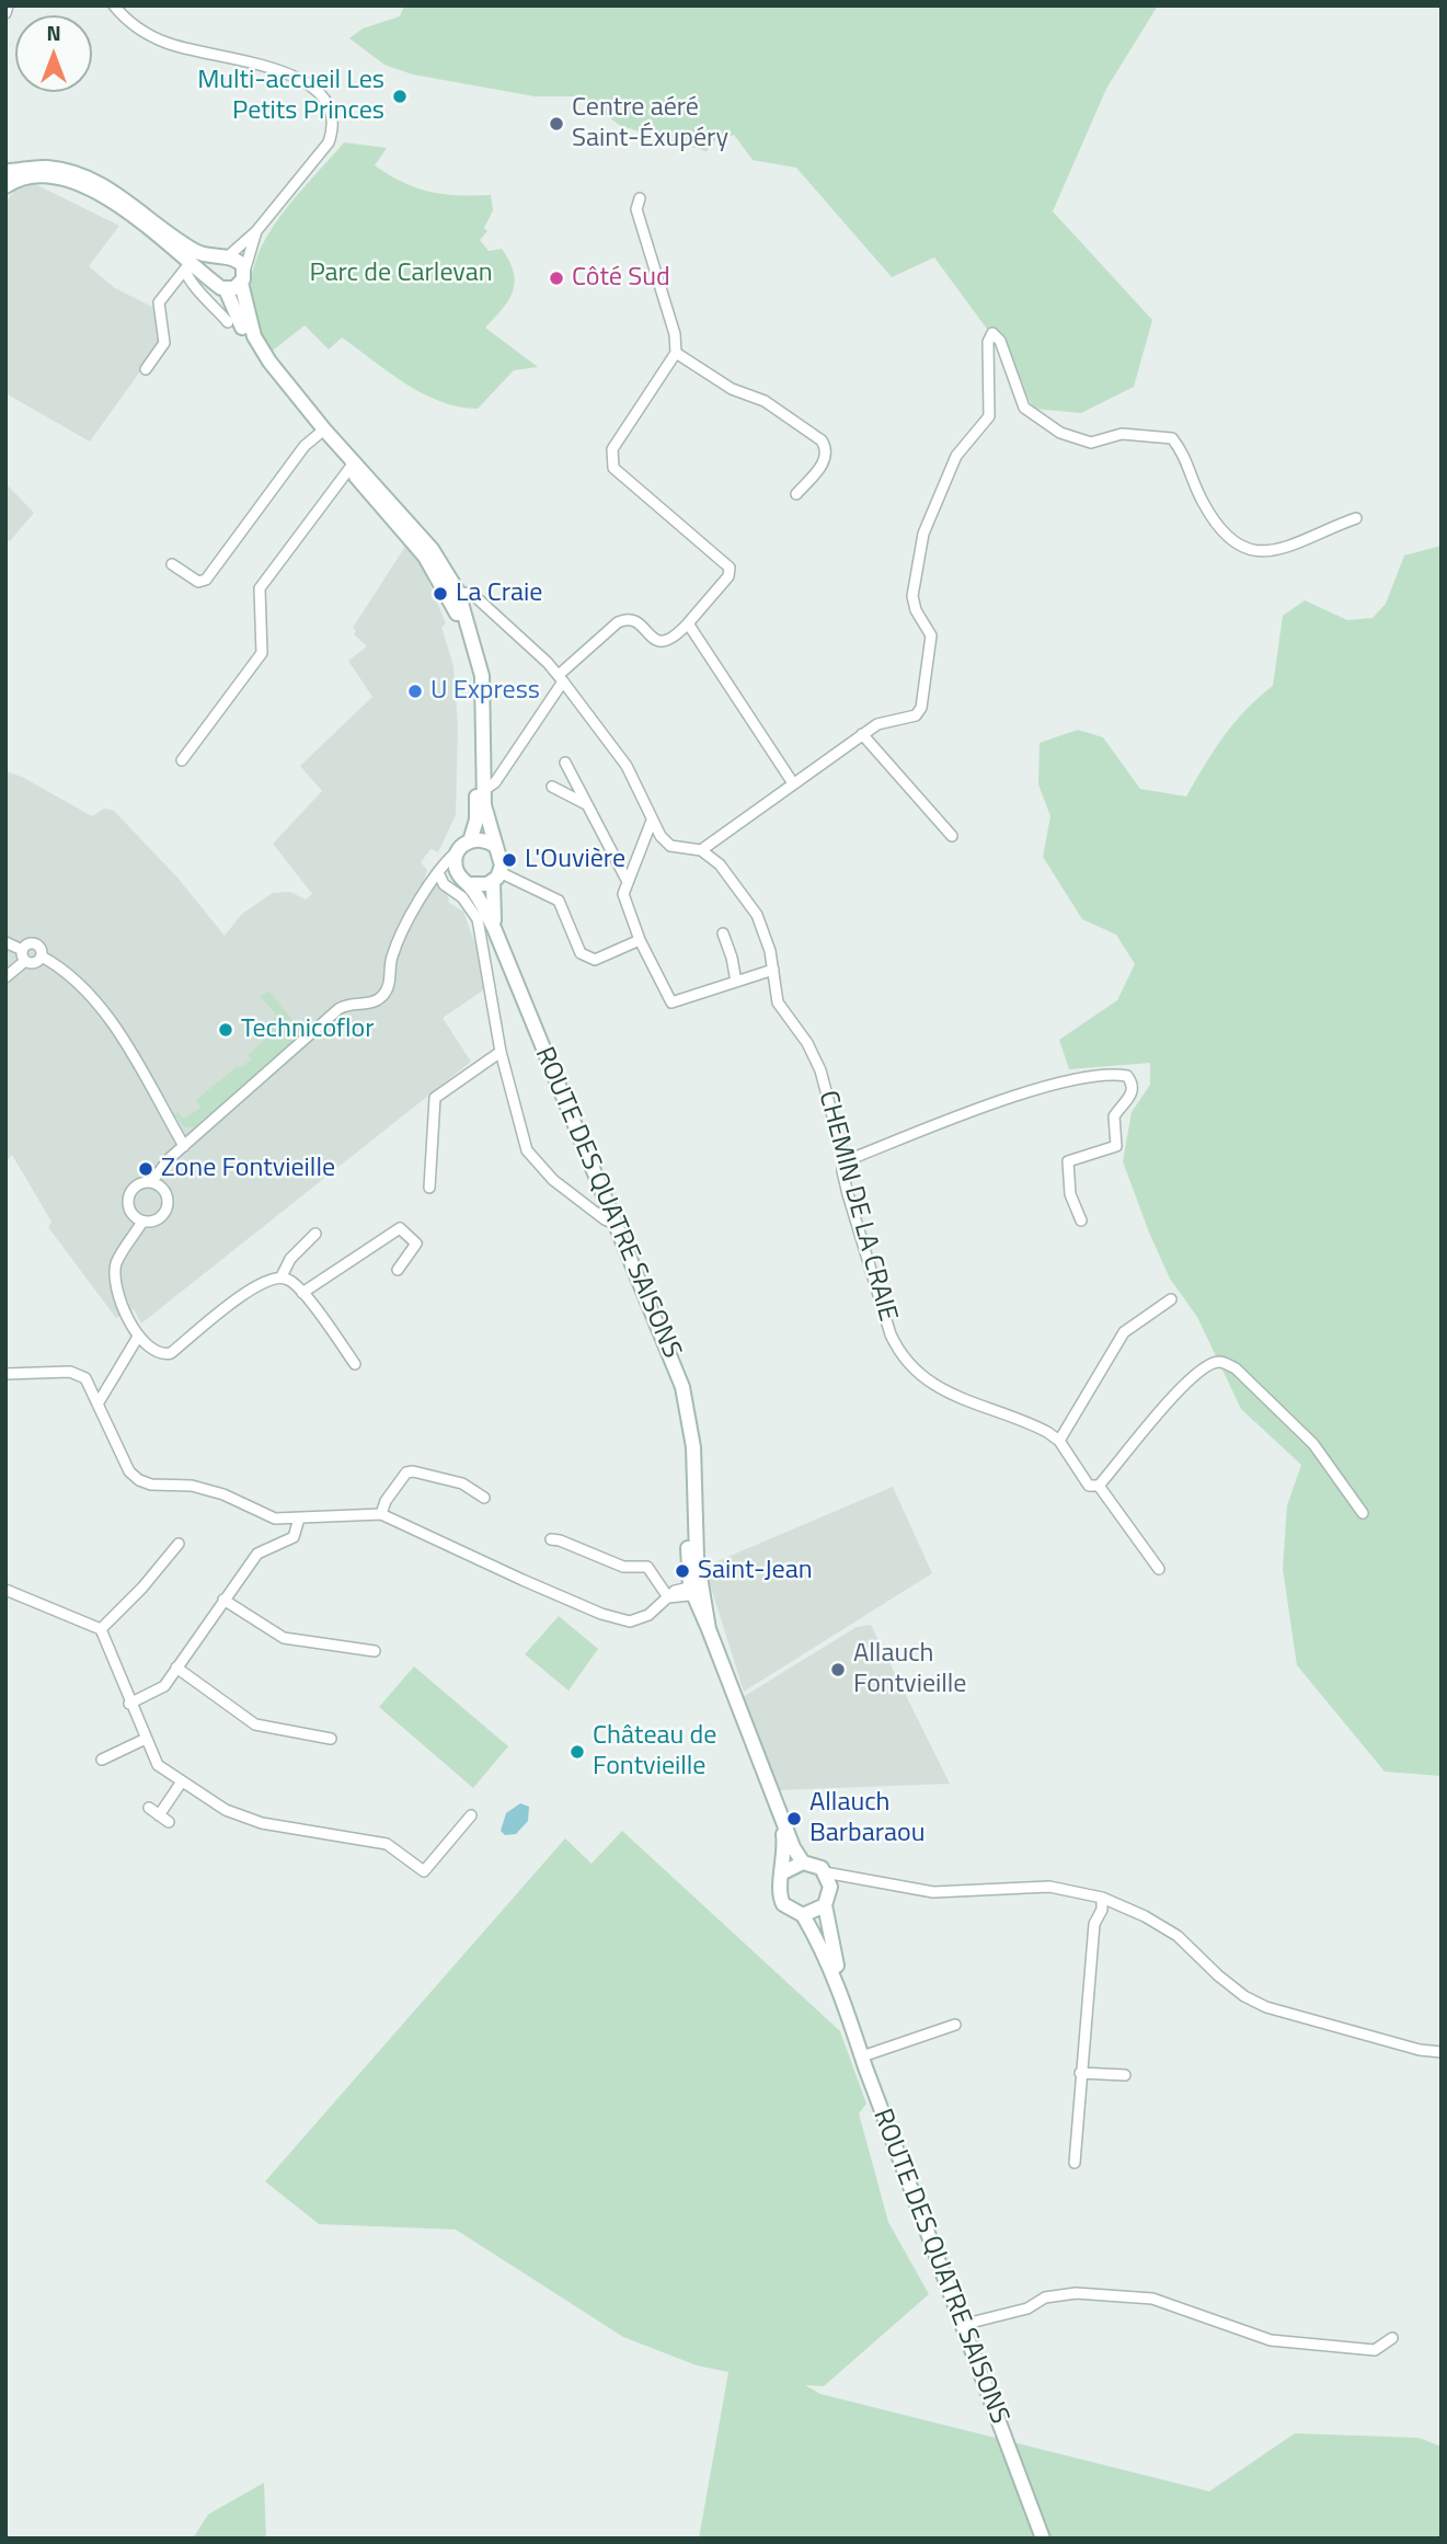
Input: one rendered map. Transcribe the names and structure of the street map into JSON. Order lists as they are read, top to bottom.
{
  "streets": {
    "main road": ["ROUTE DES QUATRE SAISONS"],
    "street": ["CHEMIN DE LA CRAIE"]
  },
  "parks": ["Parc de Carlevan"],
  "places": [
    "Multi-accueil Les Petits Princes",
    "Centre aéré Saint-Éxupéry",
    "Côté Sud",
    "La Craie",
    "U Express",
    "L'Ouvière",
    "Technicoflor",
    "Zone Fontvieille",
    "Saint-Jean",
    "Allauch Fontvieille",
    "Château de Fontvieille",
    "Allauch Barbaraou"
  ],
  "north": "top"
}
